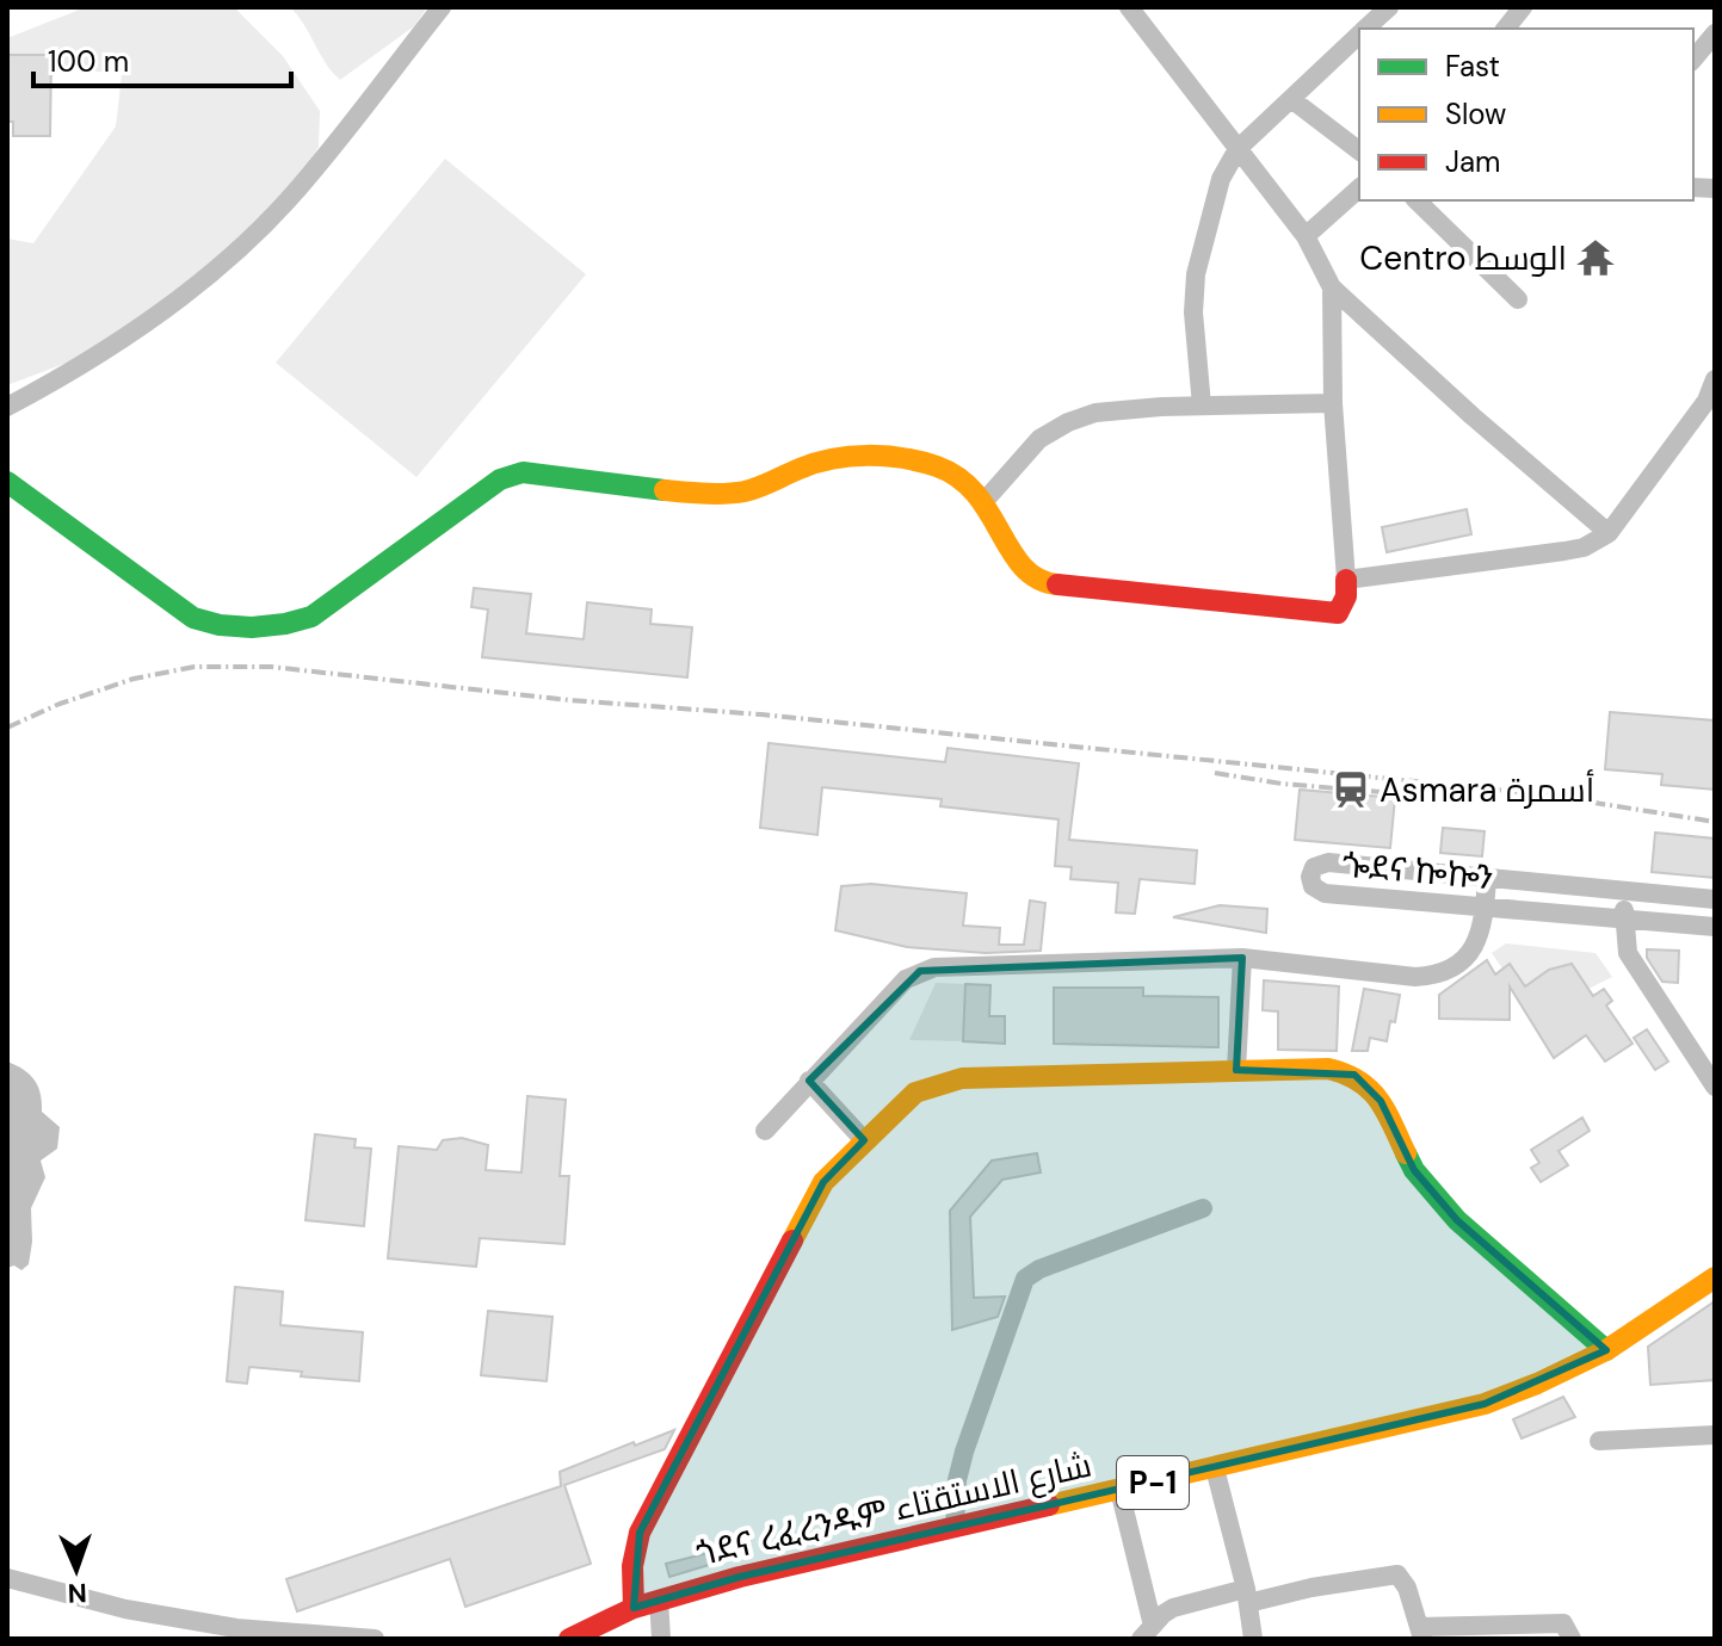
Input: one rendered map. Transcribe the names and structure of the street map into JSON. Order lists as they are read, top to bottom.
{
  "streets": {
    "main road": ["P-1", "ጎደና ረፈረንዱም شارع الاستقتاء"],
    "street": ["ጐደና ኰኰን"]
  },
  "places": {
    "temple": ["Centro الوسط"],
    "station": ["Asmara أسمرة"]
  },
  "legend": ["Fast", "Slow", "Jam"],
  "scale_bar": "100 m",
  "north": "bottom"
}
